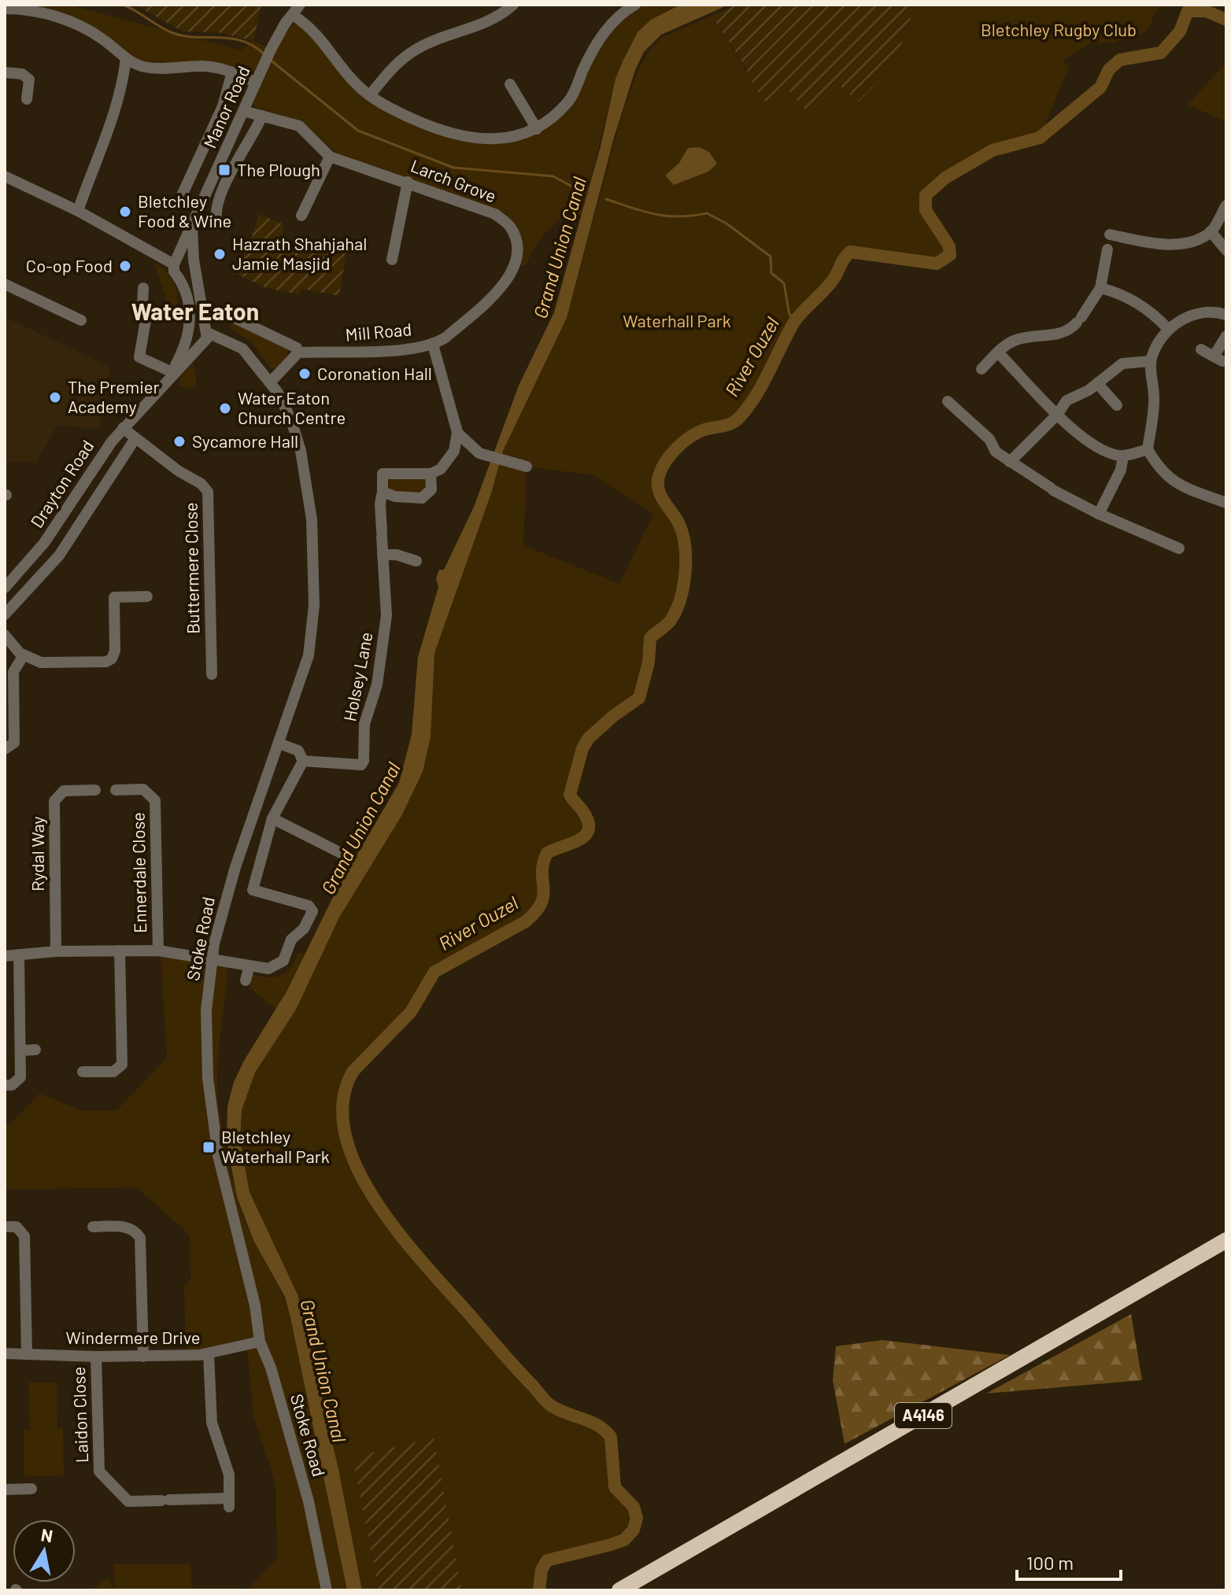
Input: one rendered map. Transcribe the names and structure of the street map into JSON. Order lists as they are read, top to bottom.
{
  "streets": {
    "highway": ["A4146"],
    "street": [
      "Manor Road",
      "Larch Grove",
      "Mill Road",
      "Drayton Road",
      "Buttermere Close",
      "Holsey Lane",
      "Rydal Way",
      "Ennerdale Close",
      "Stoke Road",
      "Windermere Drive",
      "Laidon Close"
    ]
  },
  "crossings": [
    ["Manor Road", "Larch Grove"],
    ["Manor Road", "Drayton Road"],
    ["Manor Road", "Stoke Road"],
    ["Larch Grove", "Mill Road"],
    ["Drayton Road", "Buttermere Close"],
    ["Drayton Road", "Stoke Road"],
    ["Stoke Road", "Windermere Drive"],
    ["Windermere Drive", "Laidon Close"]
  ],
  "districts": ["Water Eaton"],
  "water": ["Grand Union Canal", "River Ouzel"],
  "parks": ["Bletchley Rugby Club", "Waterhall Park"],
  "places": {
    "transit": ["The Plough", "Bletchley Waterhall Park"],
    "other": [
      "Bletchley Food & Wine",
      "Hazrath Shahjahal Jamie Masjid",
      "Co-op Food",
      "Coronation Hall",
      "The Premier Academy",
      "Water Eaton Church Centre",
      "Sycamore Hall"
    ]
  },
  "scale_bar": "100 m",
  "north": "top"
}
